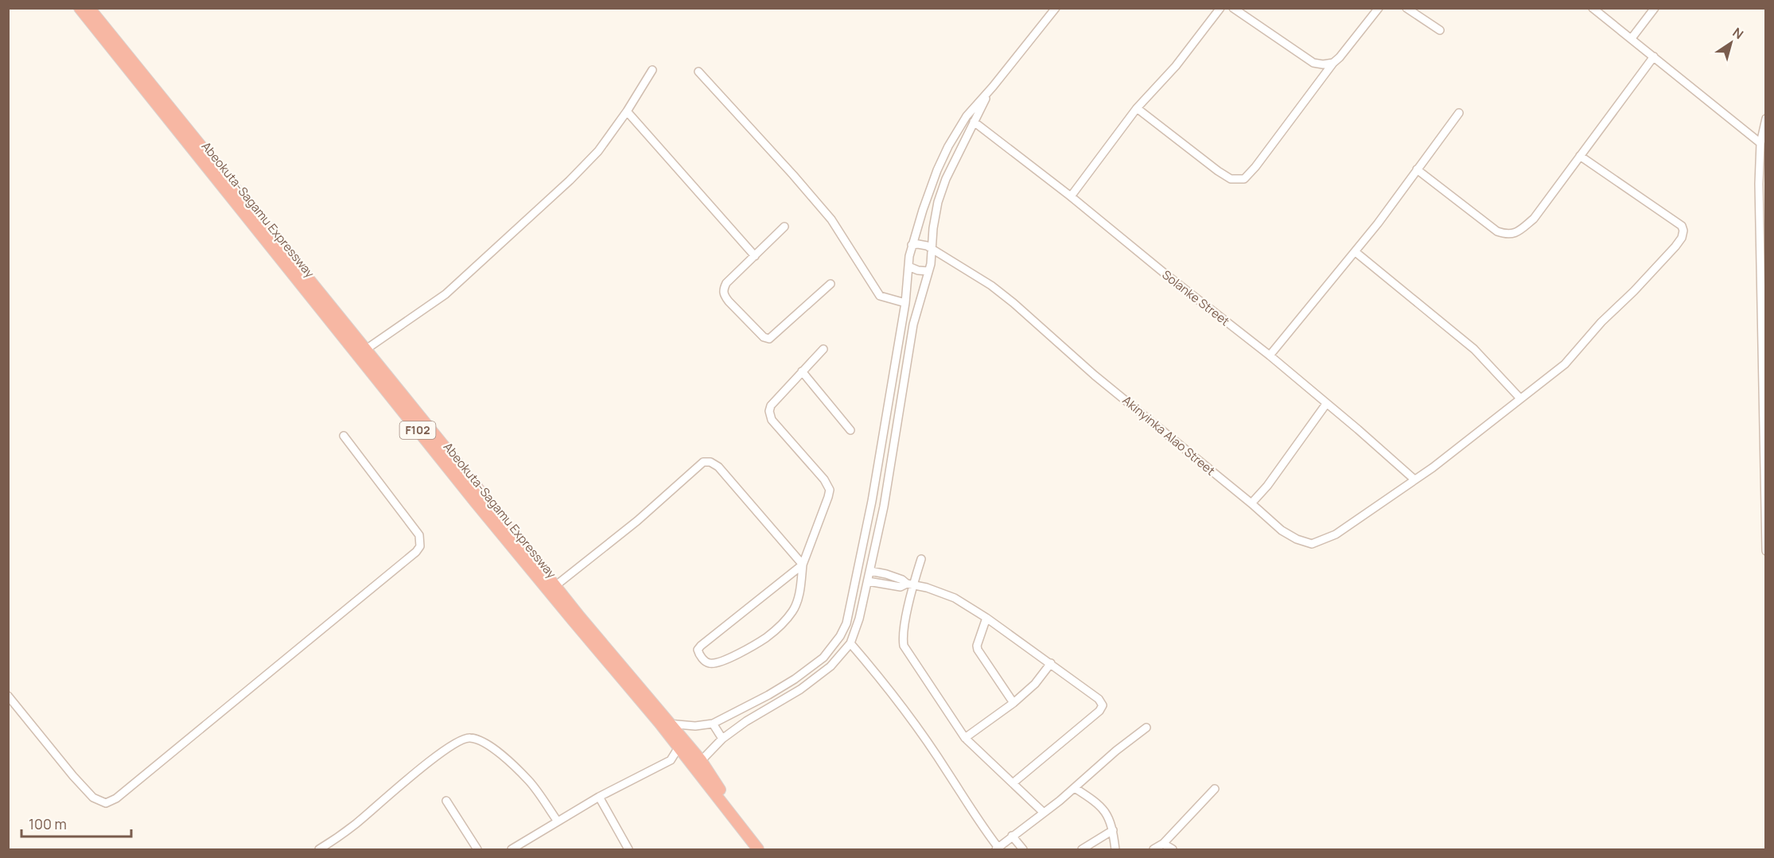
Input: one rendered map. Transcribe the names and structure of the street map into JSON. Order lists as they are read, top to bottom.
{
  "streets": {
    "highway": ["Abeokuta-Sagamu Expressway", "F102"],
    "street": ["Solanke Street", "Akinyinka Alao Street"]
  },
  "crossings": [
    ["Solanke Street", "Akinyinka Alao Street"]
  ],
  "scale_bar": "100 m",
  "north": "top right"
}
